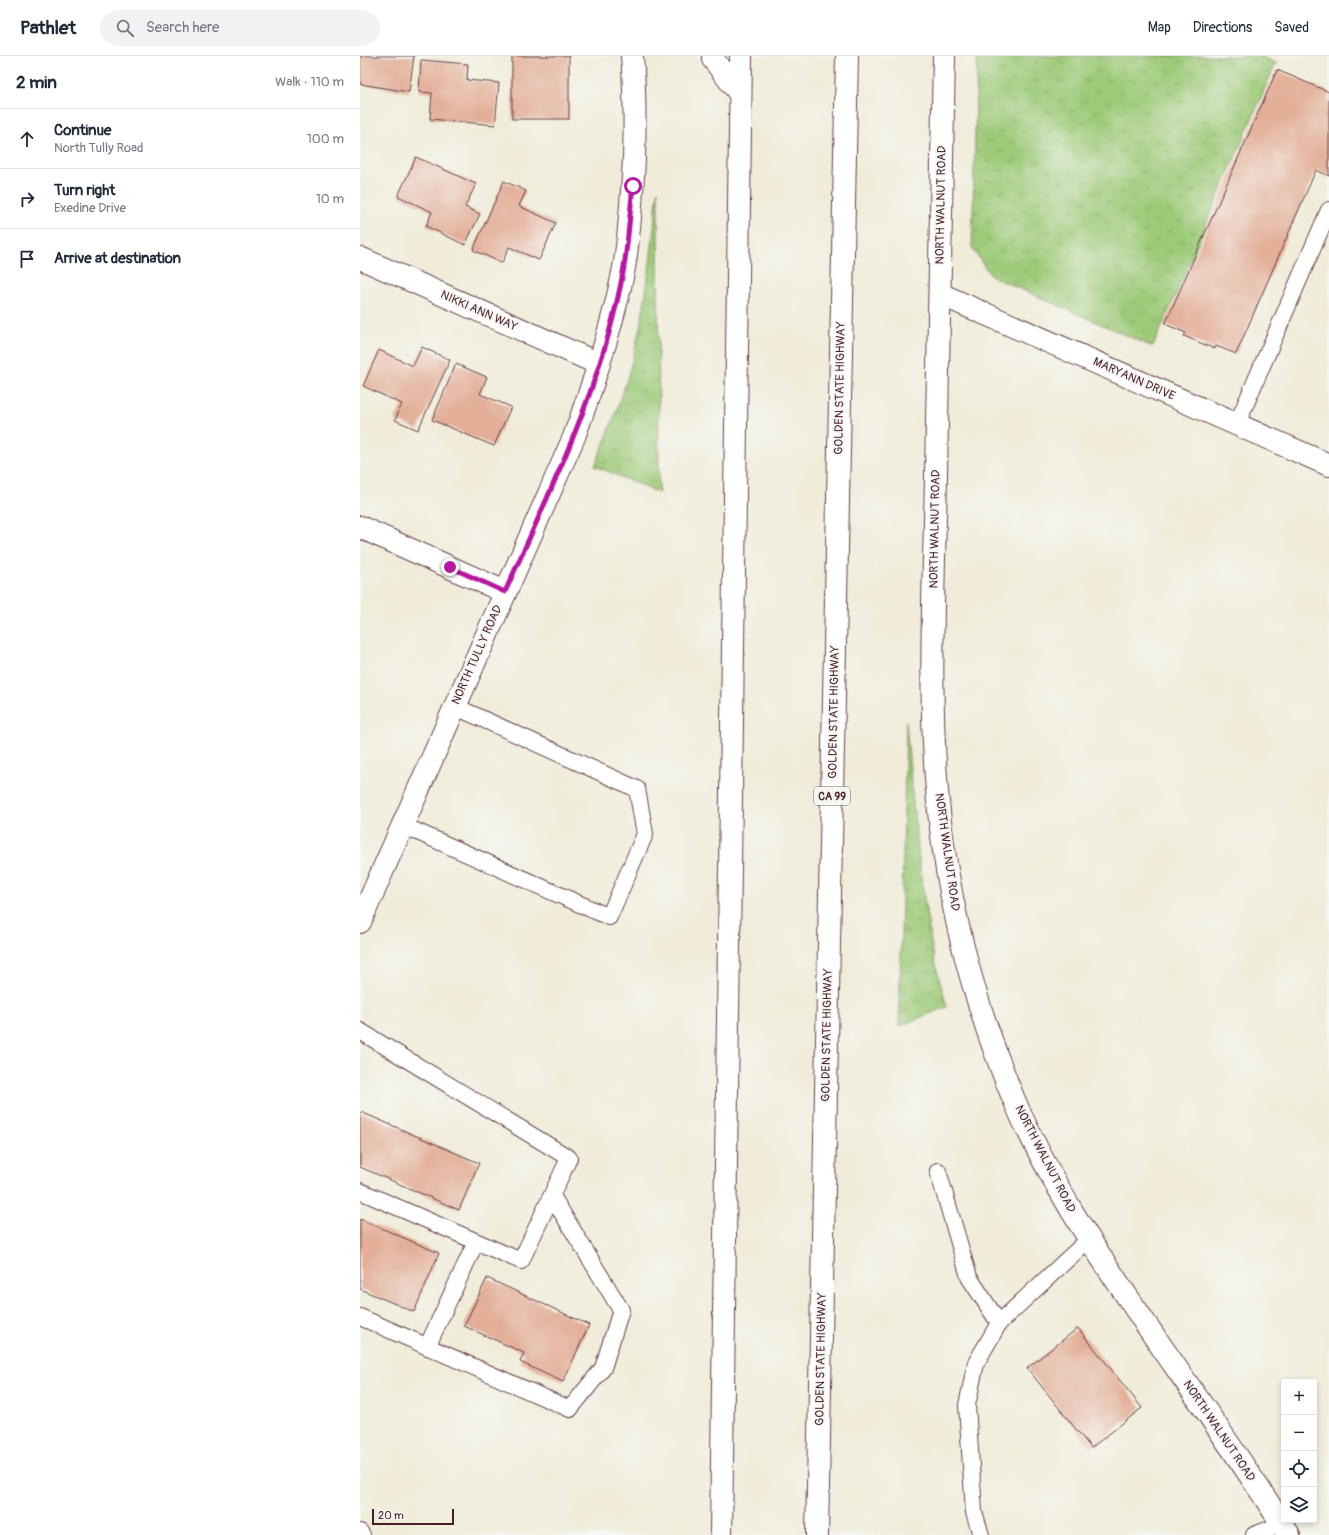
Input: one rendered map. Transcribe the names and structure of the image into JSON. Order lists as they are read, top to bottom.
{
  "streets": {
    "main road": [
      "NORTH WALNUT ROAD",
      "NIKKI ANN WAY",
      "MARYANN DRIVE",
      "GOLDEN STATE HIGHWAY",
      "NORTH TULLY ROAD",
      "CA 99"
    ]
  },
  "crossings": [
    ["NORTH WALNUT ROAD", "MARYANN DRIVE"],
    ["NIKKI ANN WAY", "NORTH TULLY ROAD"]
  ],
  "scale_bar": "20 m",
  "page": {
    "header": "Pathlet",
    "search": "Search here",
    "nav": ["Map", "Directions", "Saved"],
    "heading": ["2 min", "Walk · 110 m"],
    "list": [
      ["Continue", "North Tully Road", "100 m"],
      ["Turn right", "Exedine Drive", "10 m"],
      "Arrive at destination"
    ],
    "map_buttons": ["+", "−"],
    "scale": "20 m"
  }
}
